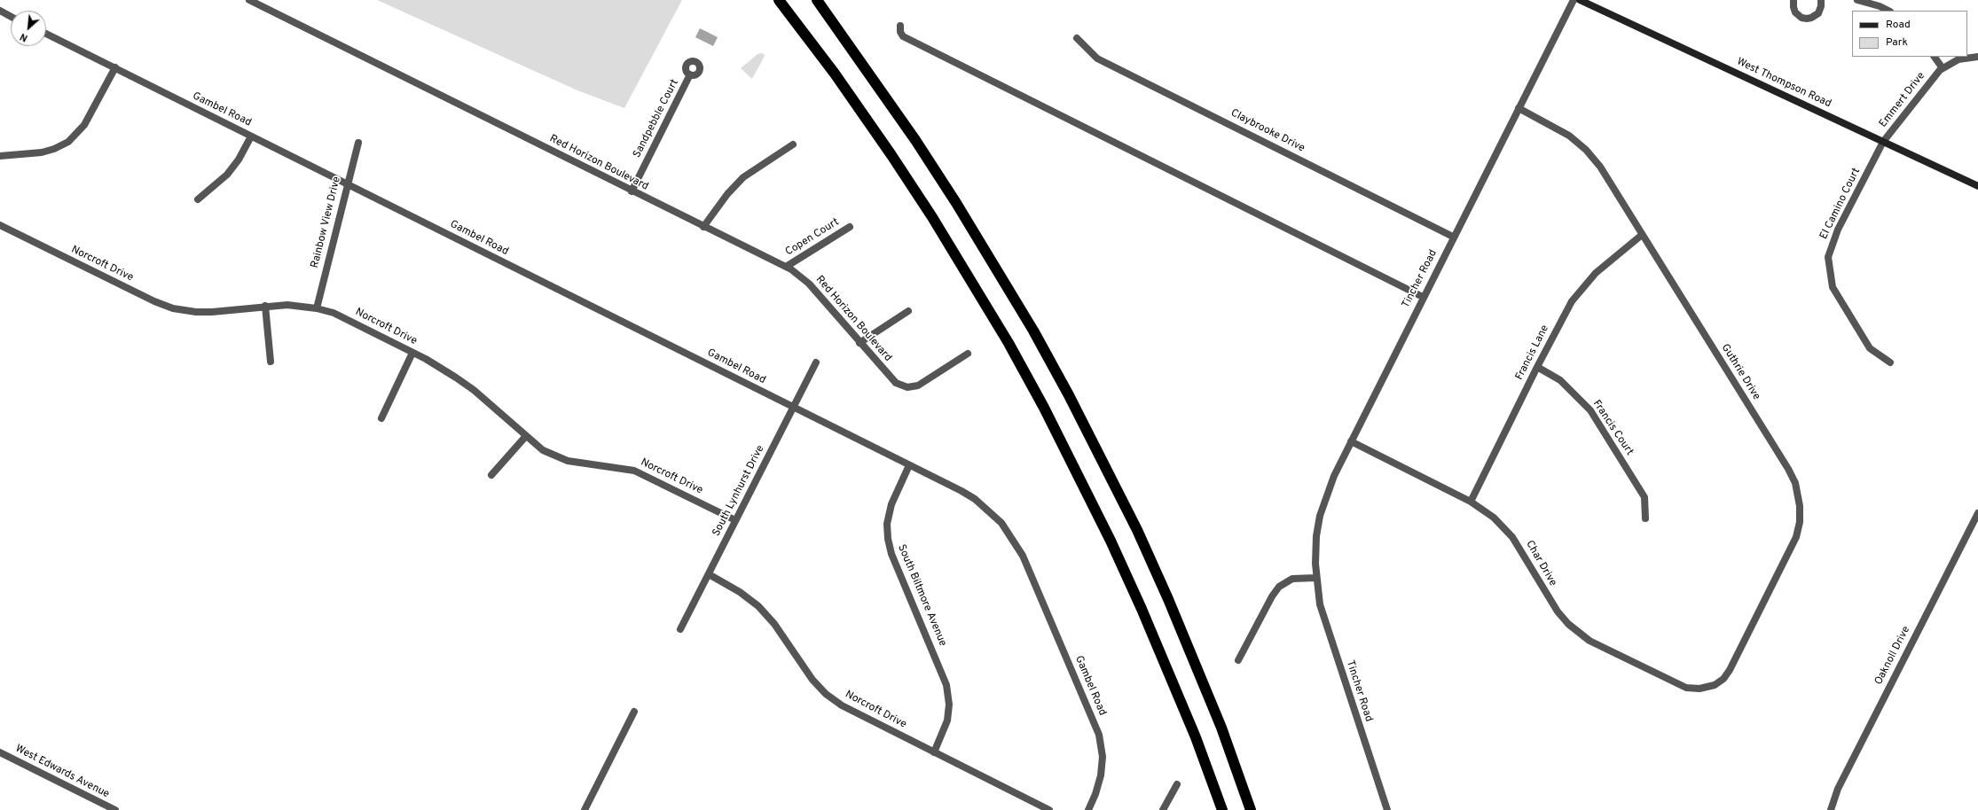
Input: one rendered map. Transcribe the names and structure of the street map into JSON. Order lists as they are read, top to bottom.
{
  "streets": {
    "main road": ["West Thompson Road"],
    "street": [
      "Emmert Drive",
      "Gambel Road",
      "Sandpebble Court",
      "Claybrooke Drive",
      "Red Horizon Boulevard",
      "El Camino Court",
      "Rainbow View Drive",
      "Copen Court",
      "Norcroft Drive",
      "Tincher Road",
      "Francis Lane",
      "Guthrie Drive",
      "Francis Court",
      "South Lynhurst Drive",
      "Char Drive",
      "South Biltmore Avenue",
      "Oaknoll Drive",
      "West Edwards Avenue"
    ]
  },
  "crossings": [
    ["West Thompson Road", "Emmert Drive"],
    ["West Thompson Road", "El Camino Court"],
    ["Emmert Drive", "El Camino Court"],
    ["Gambel Road", "Rainbow View Drive"],
    ["Gambel Road", "South Lynhurst Drive"],
    ["Gambel Road", "South Biltmore Avenue"],
    ["Sandpebble Court", "Red Horizon Boulevard"],
    ["Claybrooke Drive", "Tincher Road"],
    ["Red Horizon Boulevard", "Copen Court"],
    ["Rainbow View Drive", "Norcroft Drive"],
    ["Norcroft Drive", "South Lynhurst Drive"],
    ["Norcroft Drive", "South Biltmore Avenue"],
    ["Tincher Road", "Guthrie Drive"],
    ["Tincher Road", "Char Drive"],
    ["Francis Lane", "Guthrie Drive"],
    ["Francis Lane", "Francis Court"],
    ["Francis Lane", "Char Drive"],
    ["Guthrie Drive", "Char Drive"]
  ],
  "legend": ["Road", "Park"],
  "north": "bottom left"
}
